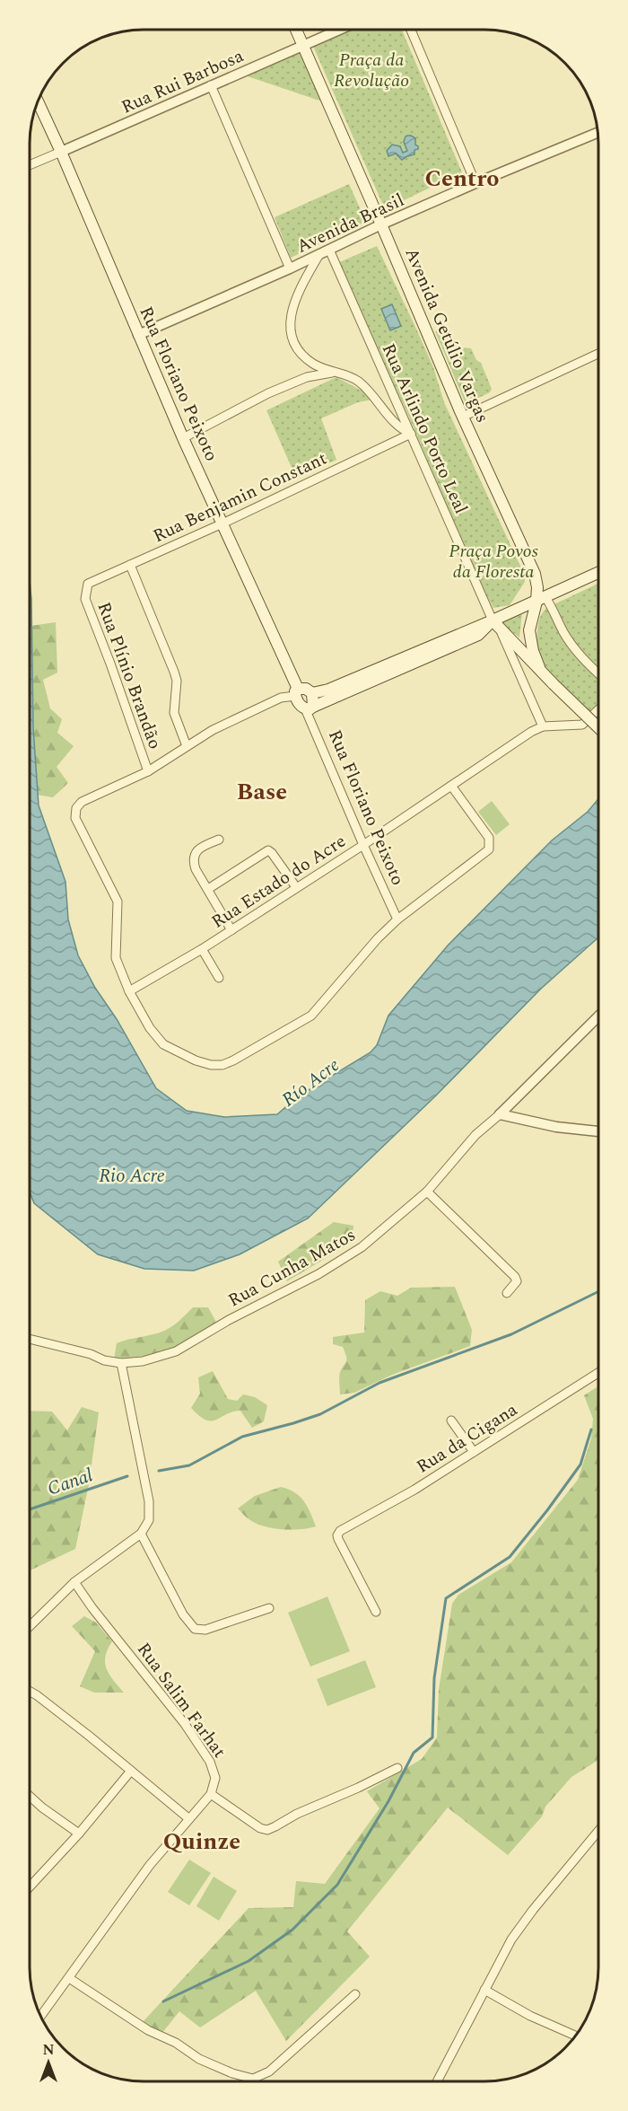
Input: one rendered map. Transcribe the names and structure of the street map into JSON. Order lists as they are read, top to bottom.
{
  "streets": {
    "main road": ["Avenida Getúlio Vargas", "Rua Floriano Peixoto"],
    "street": [
      "Rua Rui Barbosa",
      "Avenida Brasil",
      "Rua Arlindo Porto Leal",
      "Rua Benjamin Constant",
      "Rua Plínio Brandão",
      "Rua Estado do Acre",
      "Rua Cunha Matos",
      "Rua da Cigana",
      "Rua Salim Farhat"
    ]
  },
  "crossings": [
    ["Rua Rui Barbosa", "Avenida Getúlio Vargas"],
    ["Rua Rui Barbosa", "Rua Floriano Peixoto"],
    ["Avenida Brasil", "Avenida Getúlio Vargas"],
    ["Avenida Brasil", "Rua Floriano Peixoto"],
    ["Avenida Brasil", "Rua Arlindo Porto Leal"],
    ["Avenida Getúlio Vargas", "Rua Arlindo Porto Leal"],
    ["Rua Floriano Peixoto", "Rua Benjamin Constant"],
    ["Rua Floriano Peixoto", "Rua Estado do Acre"],
    ["Rua Arlindo Porto Leal", "Rua Benjamin Constant"],
    ["Rua Benjamin Constant", "Rua Plínio Brandão"]
  ],
  "districts": ["Centro", "Base", "Quinze"],
  "water": ["Río Acre", "Rio Acre", "Canal"],
  "parks": ["Praça da Revolução", "Praça Povos da Floresta"],
  "north": "top"
}
